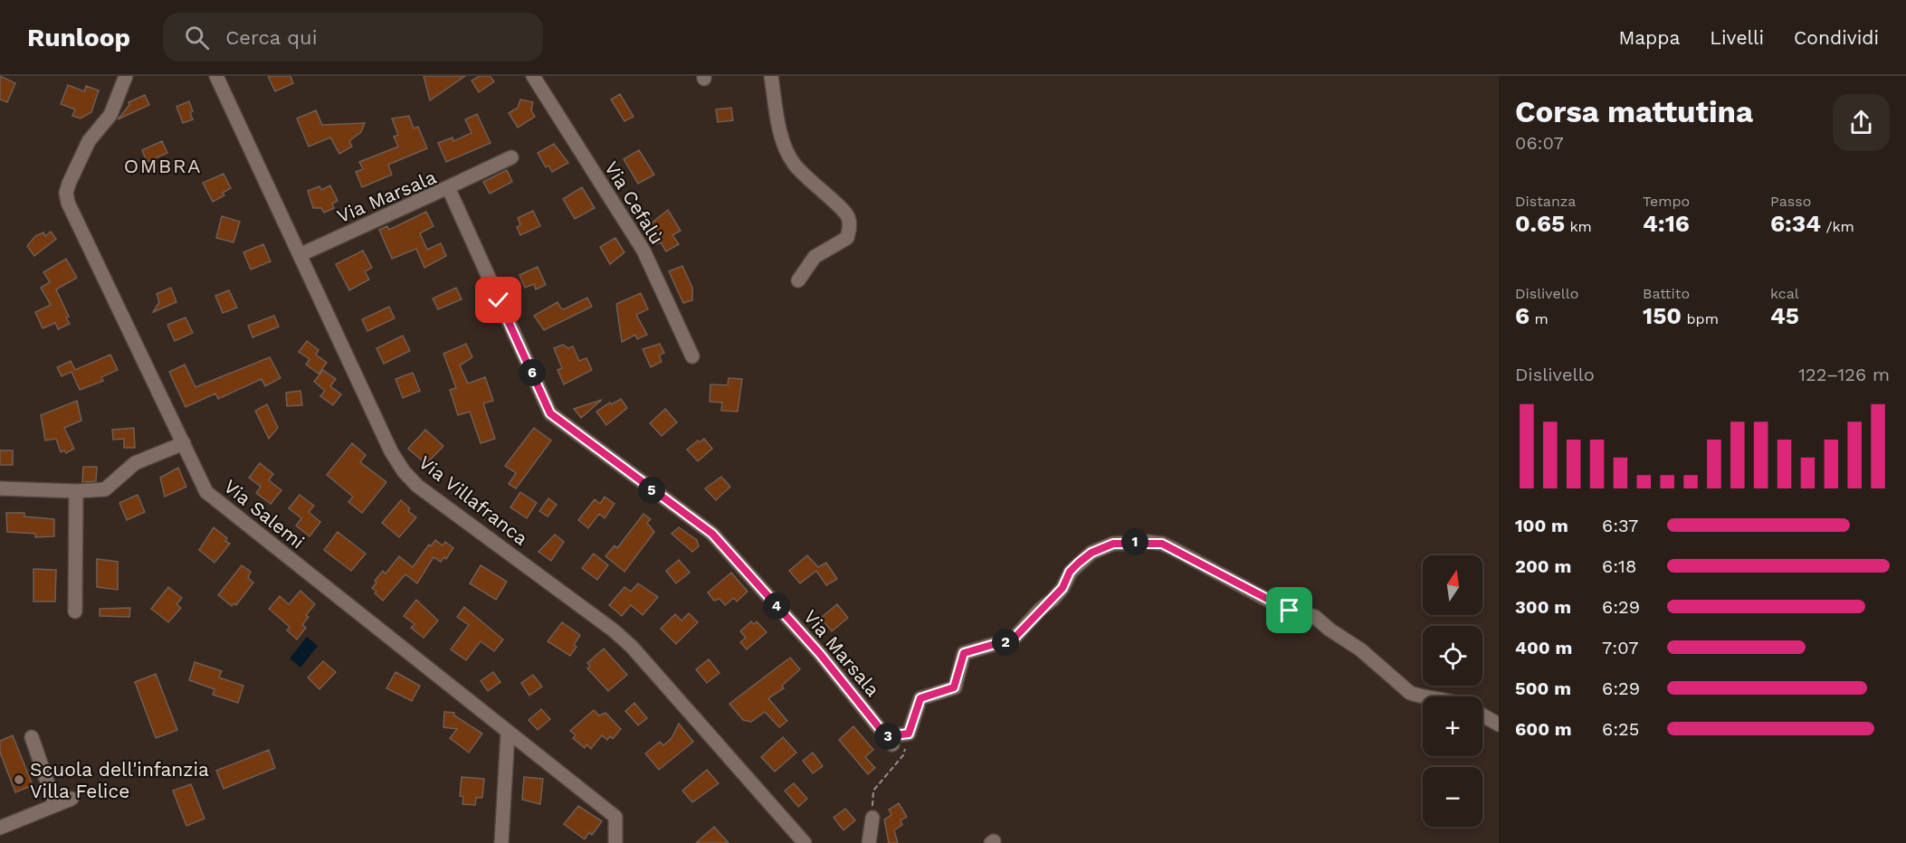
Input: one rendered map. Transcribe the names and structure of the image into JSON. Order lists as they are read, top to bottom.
{
  "streets": {
    "street": [
      "Via Marsala",
      "Via Cefalù",
      "Via Villafranca",
      "Via Salemi"
    ]
  },
  "crossings": [
    ["Via Marsala", "Via Villafranca"]
  ],
  "districts": ["OMBRA"],
  "places": ["Scuola dell'infanzia Villa Felice"],
  "north": "top",
  "page": {
    "header": "Runloop",
    "search": "Cerca qui",
    "nav": ["Mappa", "Livelli", "Condividi"],
    "heading": ["Corsa mattutina", "06:07"],
    "stats": [
      ["Distanza", "0.65 km"],
      ["Tempo", "4:16"],
      ["Passo", "6:34 /km"],
      ["Dislivello", "6 m"],
      ["Battito", "150 bpm"],
      ["kcal", "45"]
    ],
    "chart": ["Dislivello", "122–126 m"],
    "pins": [
      "6",
      "5",
      "1",
      "4",
      "2",
      "3"
    ],
    "list": [
      {
        "name": "100 m",
        "note": "6:37"
      },
      {
        "name": "200 m",
        "note": "6:18"
      },
      {
        "name": "300 m",
        "note": "6:29"
      },
      {
        "name": "400 m",
        "note": "7:07"
      },
      {
        "name": "500 m",
        "note": "6:29"
      },
      {
        "name": "600 m",
        "note": "6:25"
      }
    ],
    "map_buttons": ["+", "−"]
  }
}
